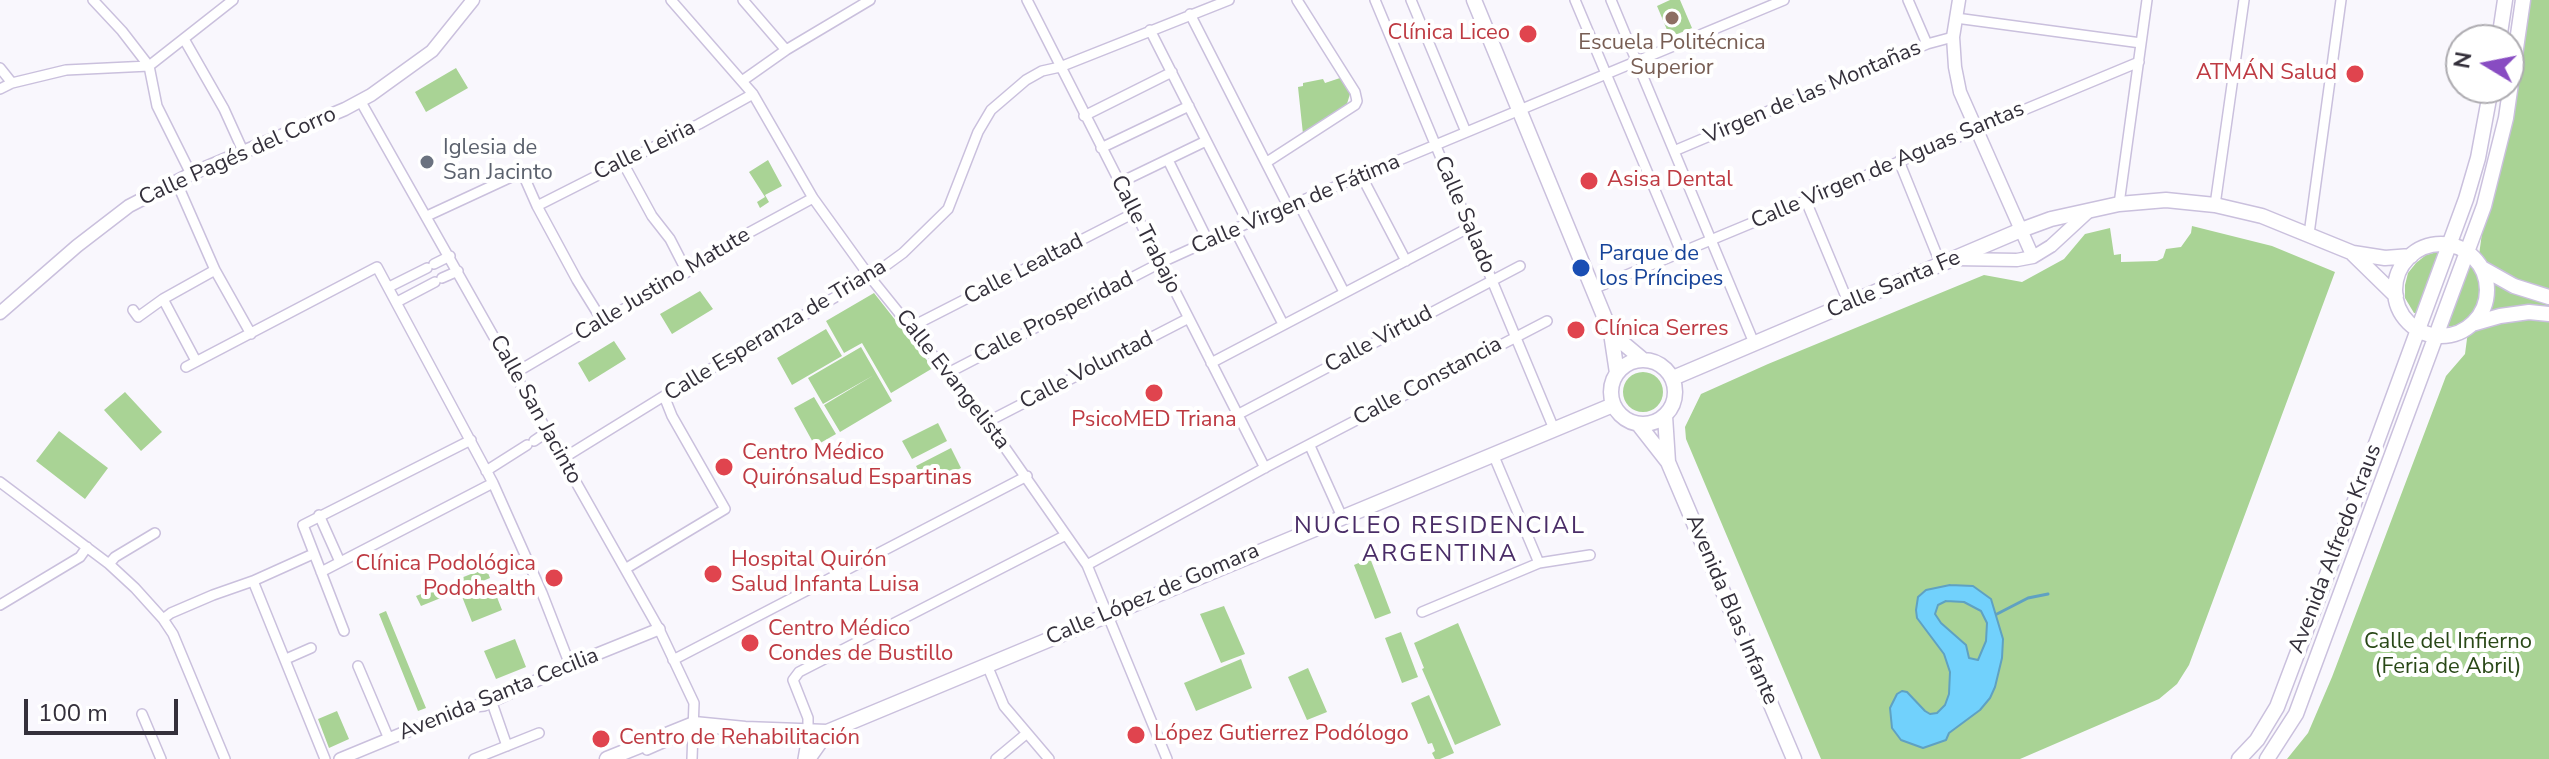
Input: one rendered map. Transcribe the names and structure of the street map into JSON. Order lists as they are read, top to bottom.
{
  "streets": {
    "main road": [
      "Calle Pagés del Corro",
      "Calle Santa Fe",
      "Avenida Alfredo Kraus",
      "Calle López de Gomara",
      "Avenida Blas Infante"
    ],
    "street": [
      "Virgen de las Montañas",
      "Calle Leiria",
      "Calle Virgen de Aguas Santas",
      "Calle Virgen de Fátima",
      "Calle Salado",
      "Calle Trabajo",
      "Calle Lealtad",
      "Calle Justino Matute",
      "Calle Prosperidad",
      "Calle Esperanza de Triana",
      "Calle Virtud",
      "Calle Voluntad",
      "Calle Evangelista",
      "Calle Constancia",
      "Calle San Jacinto",
      "Avenida Santa Cecilia"
    ]
  },
  "crossings": [
    ["Calle Leiria", "Calle Evangelista"],
    ["Calle Pagés del Corro", "Calle San Jacinto"],
    ["Calle Virgen de Fátima", "Calle Salado"],
    ["Calle Virgen de Fátima", "Calle Trabajo"],
    ["Calle Virgen de Fátima", "Calle Prosperidad"],
    ["Calle Salado", "Calle Virtud"],
    ["Calle Salado", "Calle Constancia"],
    ["Calle Salado", "Calle López de Gomara"],
    ["Calle Trabajo", "Calle Lealtad"],
    ["Calle Trabajo", "Calle Prosperidad"],
    ["Calle Trabajo", "Calle Esperanza de Triana"],
    ["Calle Trabajo", "Calle Virtud"],
    ["Calle Trabajo", "Calle Voluntad"],
    ["Calle Trabajo", "Calle Constancia"],
    ["Calle Lealtad", "Calle Evangelista"],
    ["Calle Justino Matute", "Calle Evangelista"],
    ["Calle Justino Matute", "Calle San Jacinto"],
    ["Calle Santa Fe", "Calle López de Gomara"],
    ["Calle Santa Fe", "Avenida Blas Infante"],
    ["Calle Prosperidad", "Calle Evangelista"],
    ["Calle Esperanza de Triana", "Calle Evangelista"],
    ["Calle Esperanza de Triana", "Calle San Jacinto"],
    ["Calle Voluntad", "Calle Evangelista"],
    ["Calle Evangelista", "Calle Constancia"],
    ["Calle Evangelista", "Calle López de Gomara"],
    ["Calle San Jacinto", "Avenida Santa Cecilia"],
    ["Calle López de Gomara", "Avenida Blas Infante"]
  ],
  "districts": ["NUCLEO RESIDENCIAL ARGENTINA"],
  "parks": ["Calle del Infierno (Feria de Abril)"],
  "places": [
    "Escuela Politécnica Superior",
    "Clínica Liceo",
    "ATMÁN Salud",
    "Iglesia de San Jacinto",
    "Asisa Dental",
    "Parque de los Príncipes",
    "Clínica Serres",
    "PsicoMED Triana",
    "Centro Médico Quirónsalud Espartinas",
    "Hospital Quirón Salud Infanta Luisa",
    "Clínica Podológica Podohealth",
    "Centro Médico Condes de Bustillo",
    "López Gutierrez Podólogo",
    "Centro de Rehabilitación"
  ],
  "scale_bar": "100 m",
  "north": "left"
}
